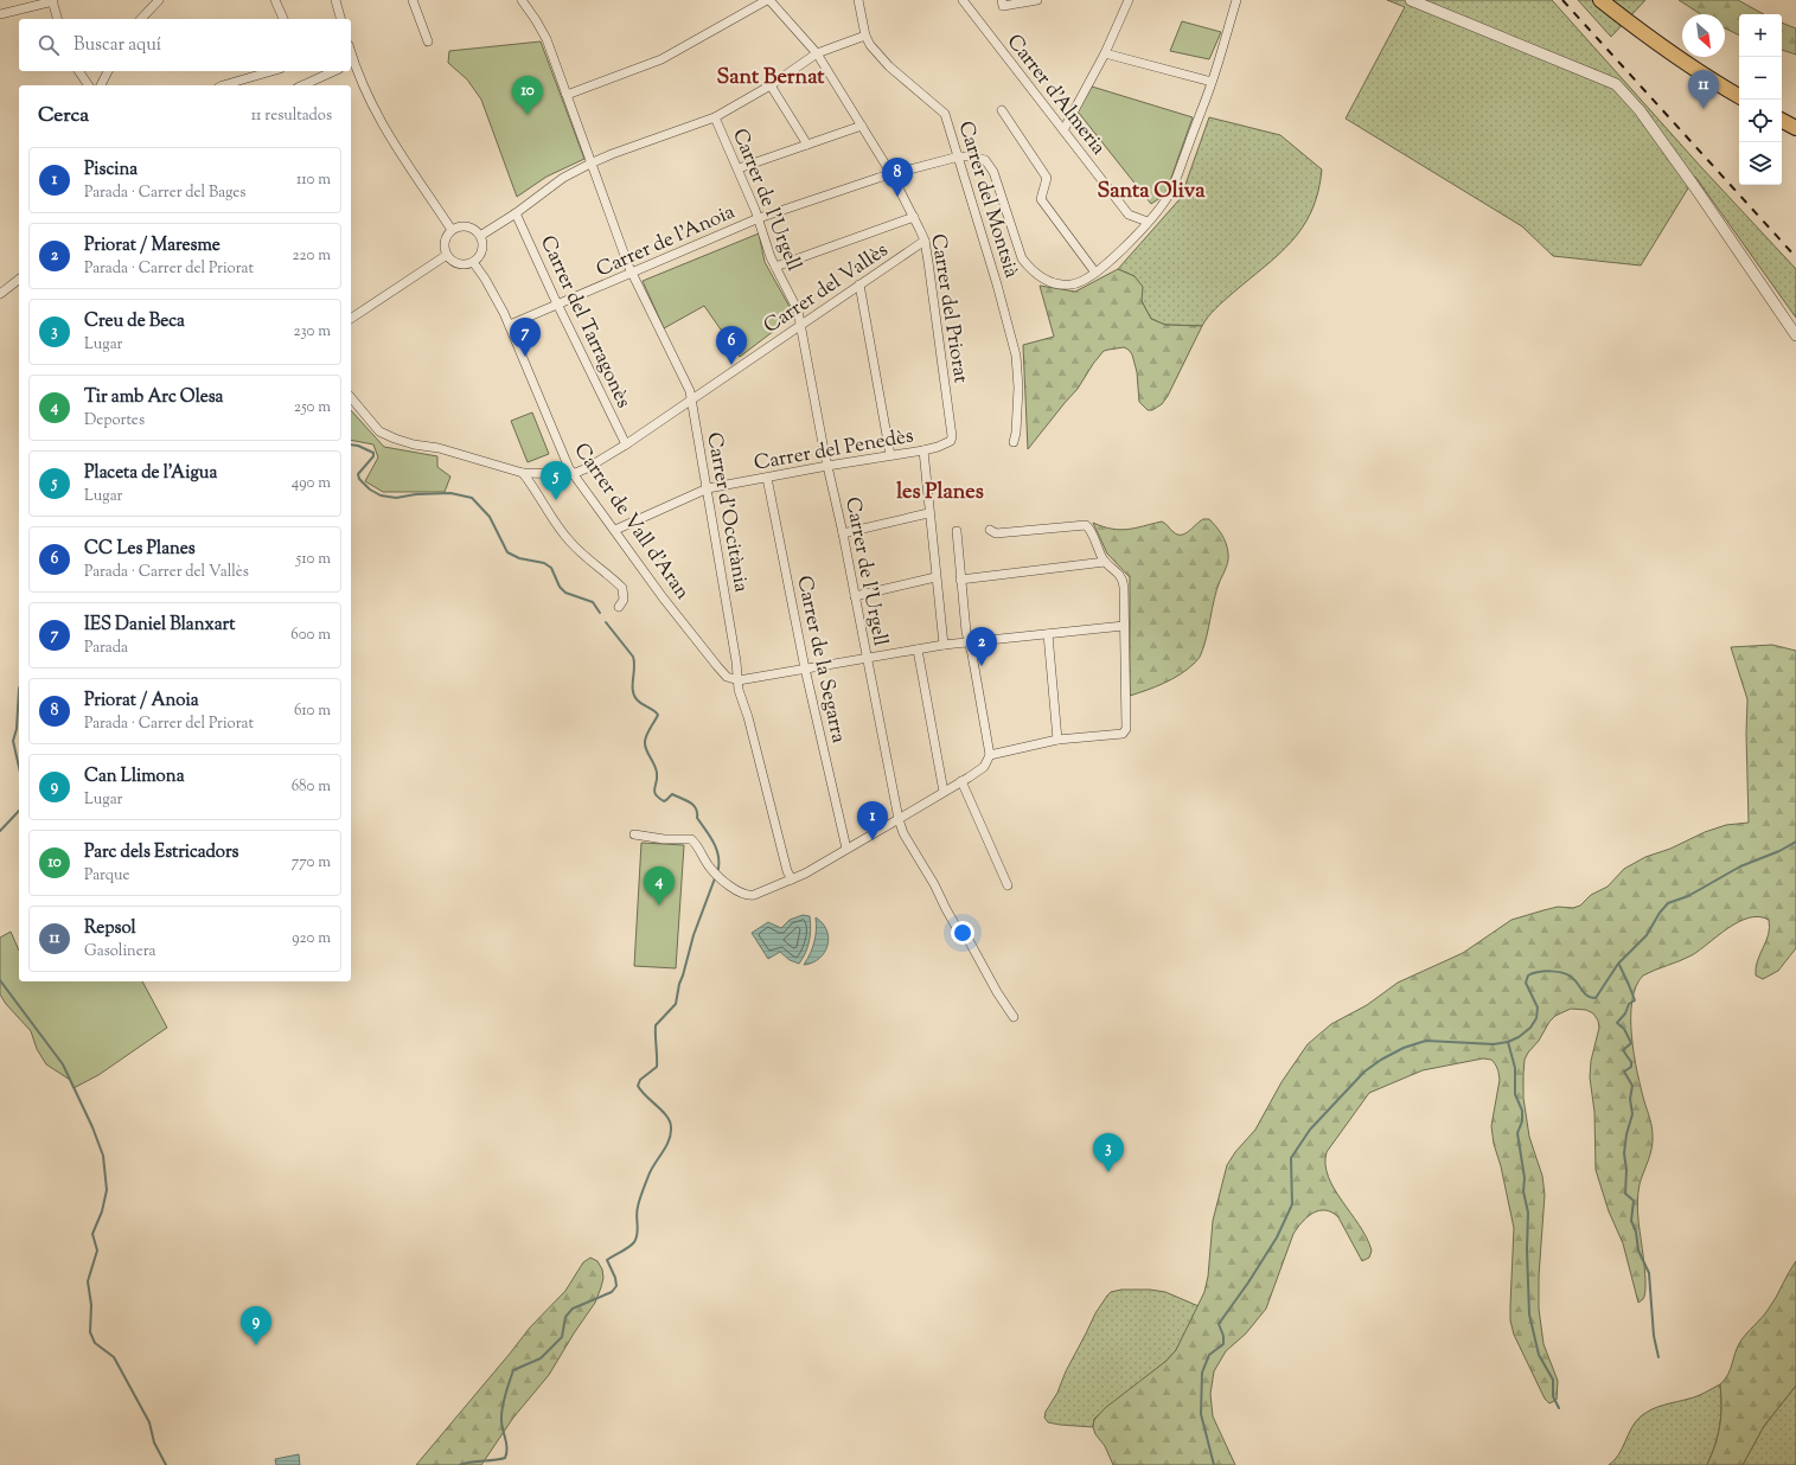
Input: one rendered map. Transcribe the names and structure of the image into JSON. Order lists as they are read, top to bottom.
{
  "streets": {
    "street": [
      "Carrer d'Almeria",
      "Carrer de l'Urgell",
      "Carrer del Montsià",
      "Carrer de l'Anoia",
      "Carrer del Vallès",
      "Carrer del Priorat",
      "Carrer del Tarragonès",
      "Carrer del Penedès",
      "Carrer d'Occitània",
      "Carrer de Vall d'Aran",
      "Carrer de la Segarra"
    ]
  },
  "crossings": [
    ["Carrer de l'Urgell", "Carrer de l'Anoia"],
    ["Carrer de l'Urgell", "Carrer del Vallès"],
    ["Carrer de l'Urgell", "Carrer del Penedès"],
    ["Carrer del Montsià", "Carrer de l'Anoia"],
    ["Carrer de l'Anoia", "Carrer del Priorat"],
    ["Carrer de l'Anoia", "Carrer del Tarragonès"],
    ["Carrer de l'Anoia", "Carrer d'Occitània"],
    ["Carrer de l'Anoia", "Carrer de Vall d'Aran"],
    ["Carrer del Vallès", "Carrer del Priorat"],
    ["Carrer del Vallès", "Carrer del Tarragonès"],
    ["Carrer del Vallès", "Carrer d'Occitània"],
    ["Carrer del Vallès", "Carrer de Vall d'Aran"],
    ["Carrer del Priorat", "Carrer del Penedès"],
    ["Carrer del Penedès", "Carrer d'Occitània"],
    ["Carrer del Penedès", "Carrer de Vall d'Aran"],
    ["Carrer del Penedès", "Carrer de la Segarra"],
    ["Carrer d'Occitània", "Carrer de Vall d'Aran"]
  ],
  "districts": ["Sant Bernat", "Santa Oliva", "les Planes"],
  "north": "bottom right",
  "page": {
    "map_buttons": ["+", "−"],
    "search": "Buscar aquí",
    "pins": [
      "11",
      "10",
      "8",
      "7",
      "6",
      "5",
      "2",
      "1",
      "4",
      "3",
      "9"
    ],
    "heading": ["Cerca", "11 resultados"],
    "list": [
      {
        "mark": "1",
        "name": "Piscina",
        "note": "Parada · Carrer del Bages",
        "value": "110 m"
      },
      {
        "mark": "2",
        "name": "Priorat / Maresme",
        "note": "Parada · Carrer del Priorat",
        "value": "220 m"
      },
      {
        "mark": "3",
        "name": "Creu de Beca",
        "note": "Lugar",
        "value": "230 m"
      },
      {
        "mark": "4",
        "name": "Tir amb Arc Olesa",
        "note": "Deportes",
        "value": "250 m"
      },
      {
        "mark": "5",
        "name": "Placeta de l'Aigua",
        "note": "Lugar",
        "value": "490 m"
      },
      {
        "mark": "6",
        "name": "CC Les Planes",
        "note": "Parada · Carrer del Vallès",
        "value": "510 m"
      },
      {
        "mark": "7",
        "name": "IES Daniel Blanxart",
        "note": "Parada",
        "value": "600 m"
      },
      {
        "mark": "8",
        "name": "Priorat / Anoia",
        "note": "Parada · Carrer del Priorat",
        "value": "610 m"
      },
      {
        "mark": "9",
        "name": "Can Llimona",
        "note": "Lugar",
        "value": "680 m"
      },
      {
        "mark": "10",
        "name": "Parc dels Estricadors",
        "note": "Parque",
        "value": "770 m"
      },
      {
        "mark": "11",
        "name": "Repsol",
        "note": "Gasolinera",
        "value": "920 m"
      }
    ]
  }
}
